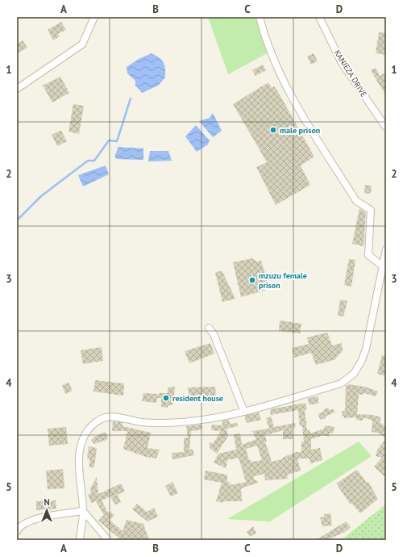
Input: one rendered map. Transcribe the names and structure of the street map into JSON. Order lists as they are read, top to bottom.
{
  "streets": {
    "street": ["KANJEZA DRIVE"]
  },
  "places": ["male prison", "mzuzu female prison", "resident house"],
  "north": "top",
  "grid": {
    "columns": [
      "A",
      "B",
      "C",
      "D"
    ],
    "rows": [
      "1",
      "2",
      "3",
      "4",
      "5"
    ]
  }
}
